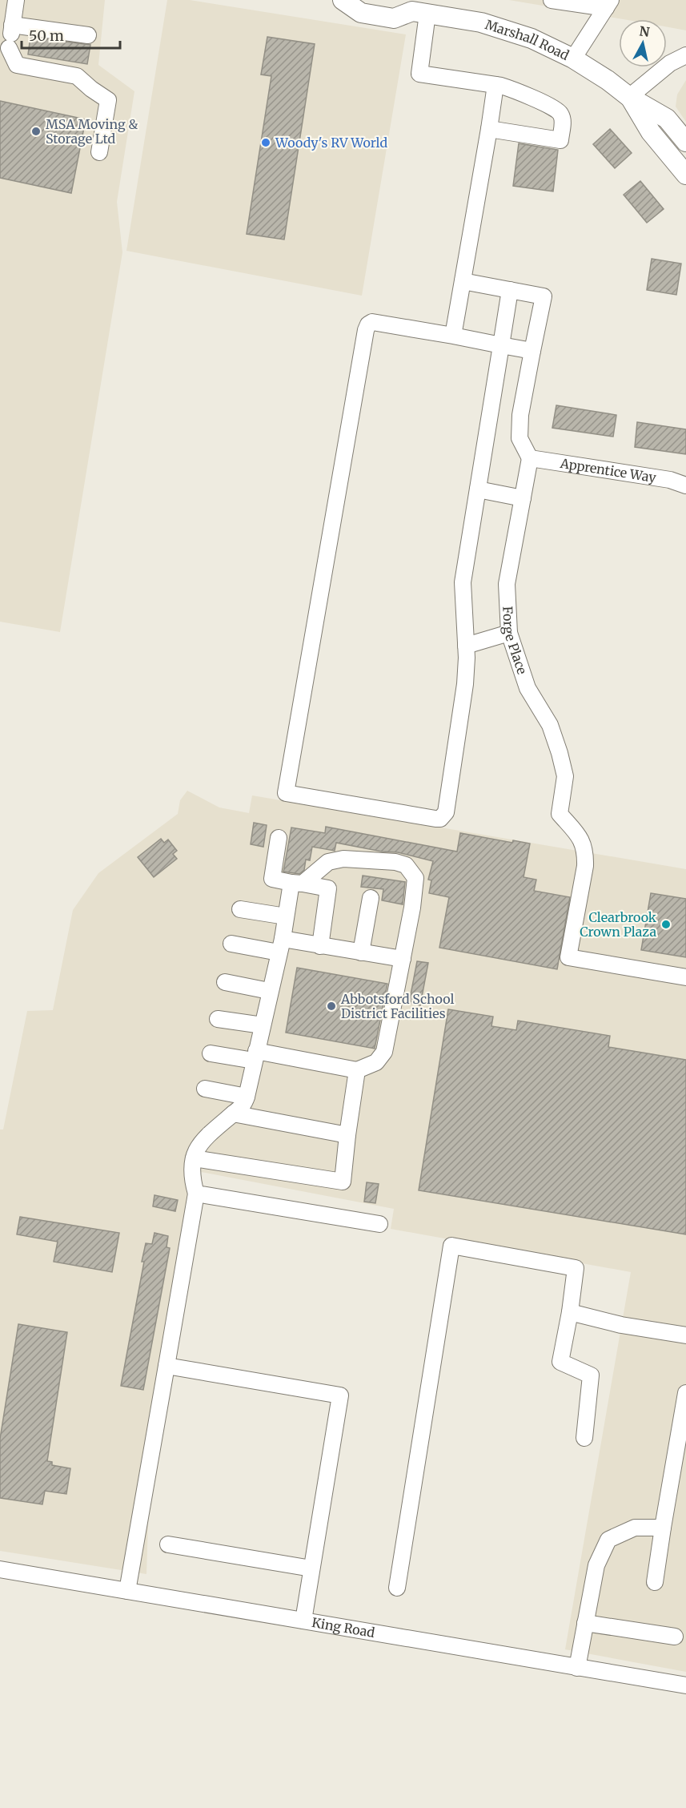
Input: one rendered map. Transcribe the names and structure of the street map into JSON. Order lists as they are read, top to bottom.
{
  "streets": {
    "main road": ["Marshall Road"],
    "street": ["Apprentice Way", "Forge Place", "King Road"]
  },
  "crossings": [
    ["Apprentice Way", "Forge Place"]
  ],
  "places": [
    "MSA Moving & Storage Ltd",
    "Woody's RV World",
    "Clearbrook Crown Plaza",
    "Abbotsford School District Facilities"
  ],
  "scale_bar": "50 m",
  "north": "top"
}
